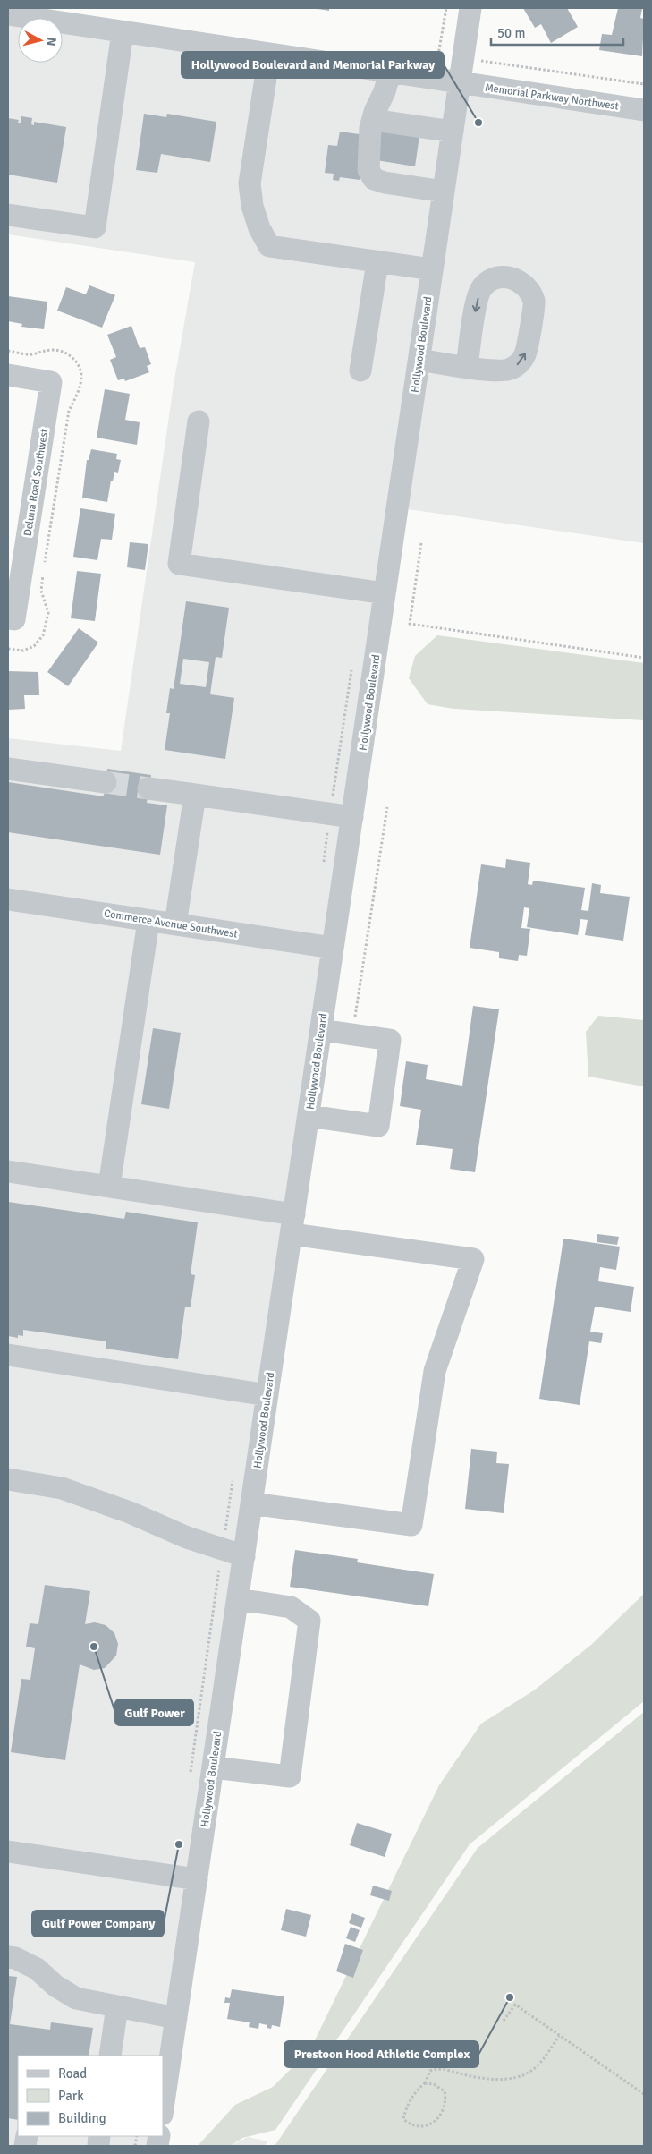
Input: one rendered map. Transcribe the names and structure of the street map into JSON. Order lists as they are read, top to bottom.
{
  "streets": {
    "street": [
      "Memorial Parkway Northwest",
      "Hollywood Boulevard",
      "Deluna Road Southwest",
      "Commerce Avenue Southwest"
    ]
  },
  "crossings": [
    ["Memorial Parkway Northwest", "Hollywood Boulevard"],
    ["Hollywood Boulevard", "Commerce Avenue Southwest"]
  ],
  "places": [
    "Hollywood Boulevard and Memorial Parkway",
    "Gulf Power",
    "Gulf Power Company",
    "Prestoon Hood Athletic Complex"
  ],
  "legend": ["Road", "Park", "Building"],
  "scale_bar": "50 m",
  "north": "right"
}
